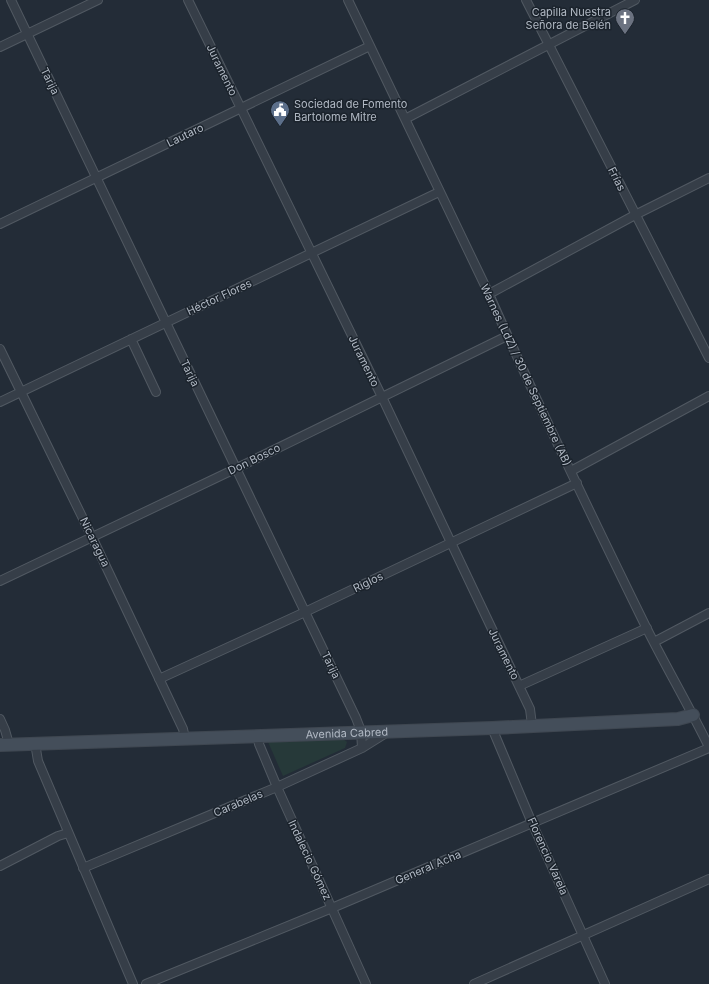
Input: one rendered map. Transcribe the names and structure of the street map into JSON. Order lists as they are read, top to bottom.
{
  "streets": {
    "street": [
      "Juramento",
      "Tarija",
      "Lautaro",
      "Frías",
      "Héctor Flores",
      "Warnes (LdZ) / 30 de Septiembre (AB)",
      "Don Bosco",
      "Nicaragua",
      "Riglos",
      "Avenida Cabred",
      "Carabelas",
      "Florencio Varela",
      "Indalecio Gómez",
      "General Acha"
    ]
  },
  "crossings": [
    ["Juramento", "Lautaro"],
    ["Juramento", "Héctor Flores"],
    ["Juramento", "Don Bosco"],
    ["Juramento", "Riglos"],
    ["Juramento", "Avenida Cabred"],
    ["Tarija", "Lautaro"],
    ["Tarija", "Héctor Flores"],
    ["Tarija", "Don Bosco"],
    ["Tarija", "Riglos"],
    ["Tarija", "Avenida Cabred"],
    ["Tarija", "Carabelas"],
    ["Lautaro", "Warnes (LdZ) / 30 de Septiembre (AB)"],
    ["Héctor Flores", "Warnes (LdZ) / 30 de Septiembre (AB)"],
    ["Héctor Flores", "Nicaragua"],
    ["Warnes (LdZ) / 30 de Septiembre (AB)", "Don Bosco"],
    ["Warnes (LdZ) / 30 de Septiembre (AB)", "Riglos"],
    ["Warnes (LdZ) / 30 de Septiembre (AB)", "Avenida Cabred"],
    ["Warnes (LdZ) / 30 de Septiembre (AB)", "General Acha"],
    ["Don Bosco", "Nicaragua"],
    ["Nicaragua", "Riglos"],
    ["Nicaragua", "Avenida Cabred"],
    ["Avenida Cabred", "Carabelas"],
    ["Avenida Cabred", "Florencio Varela"],
    ["Avenida Cabred", "Indalecio Gómez"],
    ["Carabelas", "Indalecio Gómez"],
    ["Florencio Varela", "General Acha"],
    ["Indalecio Gómez", "General Acha"]
  ],
  "places": {
    "church": ["Capilla Nuestra Señora de Belén"],
    "public building": ["Sociedad de Fomento Bartolome Mitre"]
  }
}
